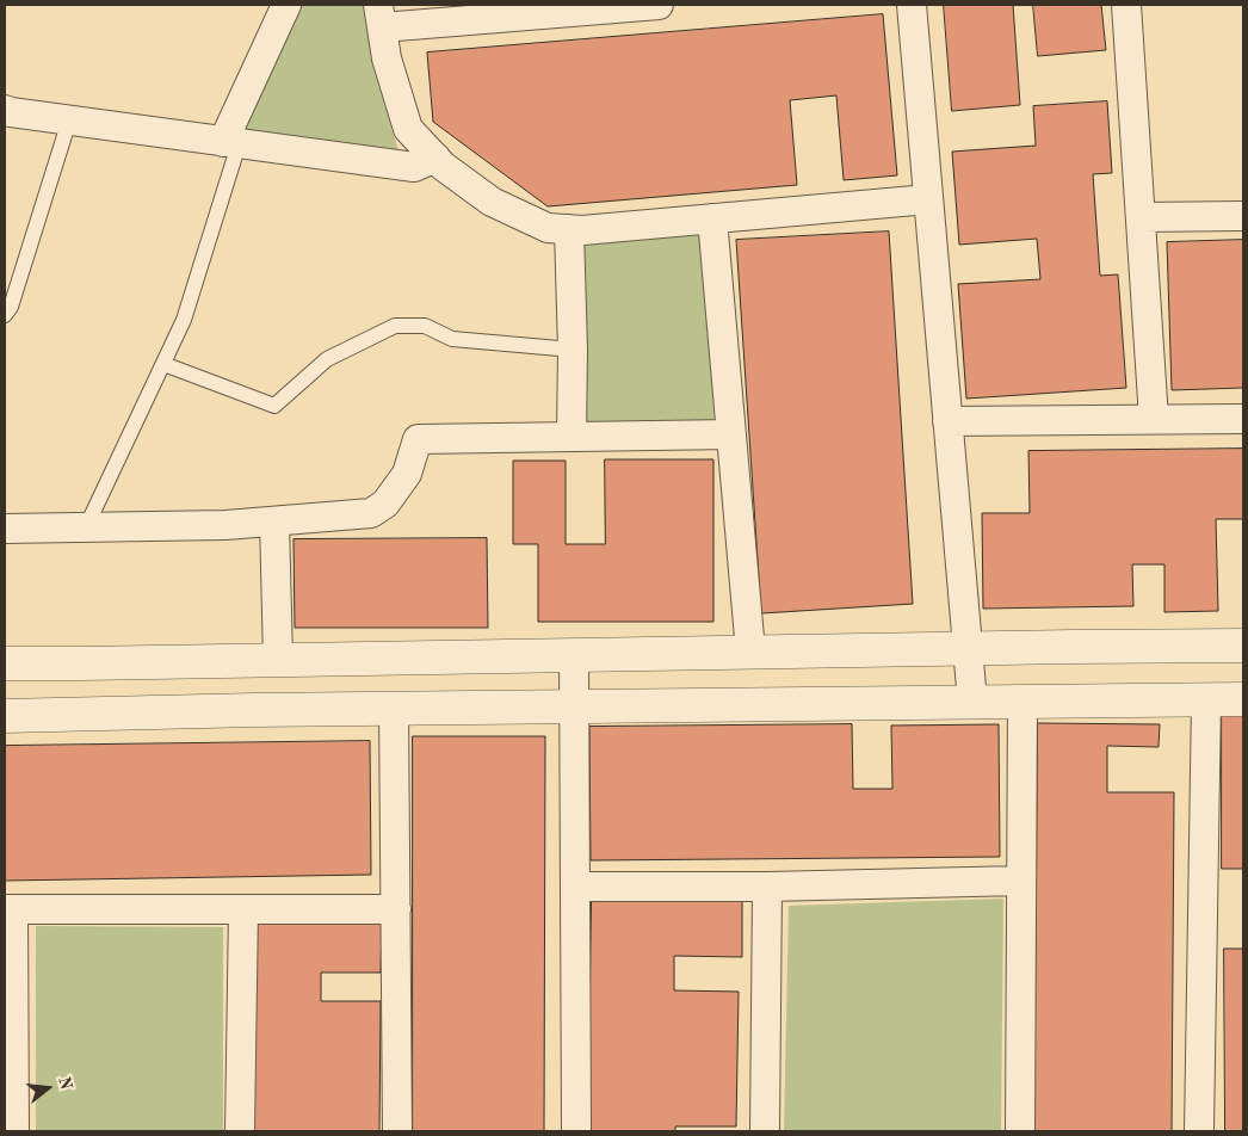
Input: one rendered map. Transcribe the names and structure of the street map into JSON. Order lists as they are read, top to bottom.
{
  "north": "right"
}
